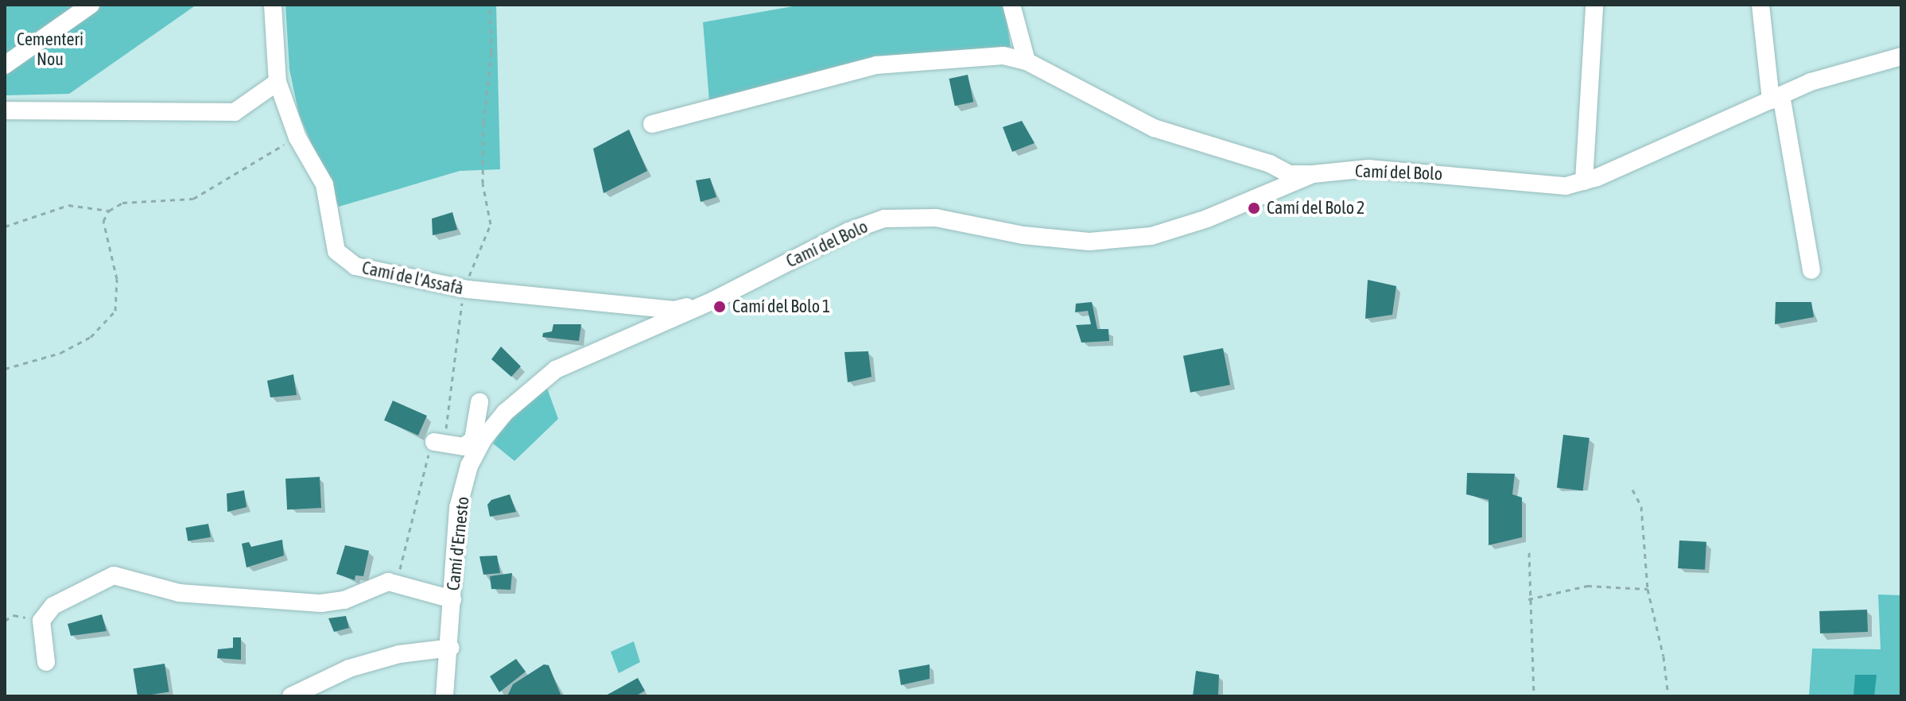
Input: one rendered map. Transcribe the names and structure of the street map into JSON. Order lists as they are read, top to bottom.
{
  "streets": {
    "street": ["Camí del Bolo", "Camí de l'Assafà", "Camí d'Ernesto"]
  },
  "crossings": [
    ["Camí del Bolo", "Camí de l'Assafà"],
    ["Camí del Bolo", "Camí d'Ernesto"],
    ["Camí de l'Assafà", "Camí d'Ernesto"]
  ],
  "parks": ["Cementeri Nou"],
  "places": ["Camí del Bolo 2", "Camí del Bolo 1"]
}
